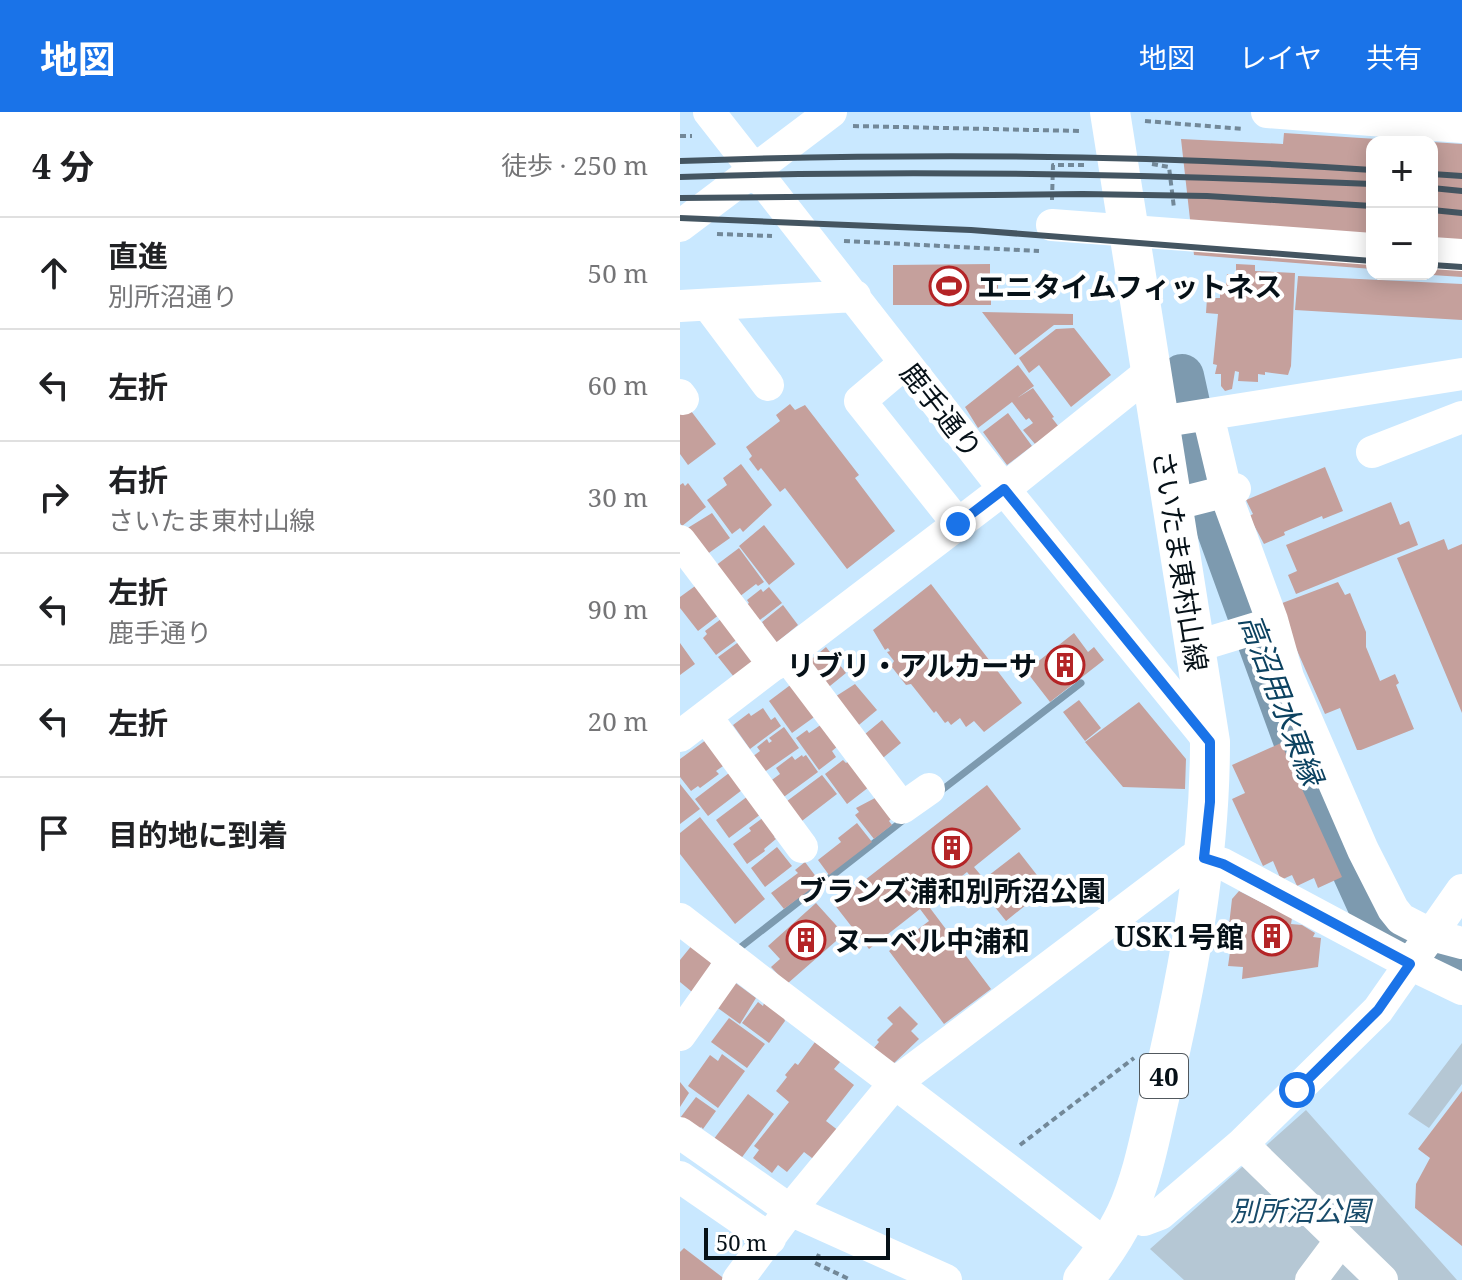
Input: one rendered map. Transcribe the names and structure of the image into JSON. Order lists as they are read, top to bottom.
{
  "streets": {
    "main road": ["さいたま東村山線", "40"],
    "street": ["鹿手通り"]
  },
  "crossings": [
    ["鹿手通り", "さいたま東村山線"]
  ],
  "water": ["高沼用水東縁"],
  "parks": ["別所沼公園"],
  "places": {
    "sports": ["エニタイムフィットネス"],
    "building": [
      "リブリ・アルカーサ",
      "ブランズ浦和別所沼公園",
      "USK1号館",
      "ヌーベル中浦和"
    ]
  },
  "scale_bar": "50 m",
  "page": {
    "header": "地図",
    "nav": ["地図", "レイヤ", "共有"],
    "heading": ["4 分", "徒歩 · 250 m"],
    "map_buttons": ["+", "−"],
    "list": [
      ["直進", "別所沼通り", "50 m"],
      ["左折", "60 m"],
      ["右折", "さいたま東村山線", "30 m"],
      ["左折", "鹿手通り", "90 m"],
      ["左折", "20 m"],
      "目的地に到着"
    ],
    "scale": "50 m"
  }
}
